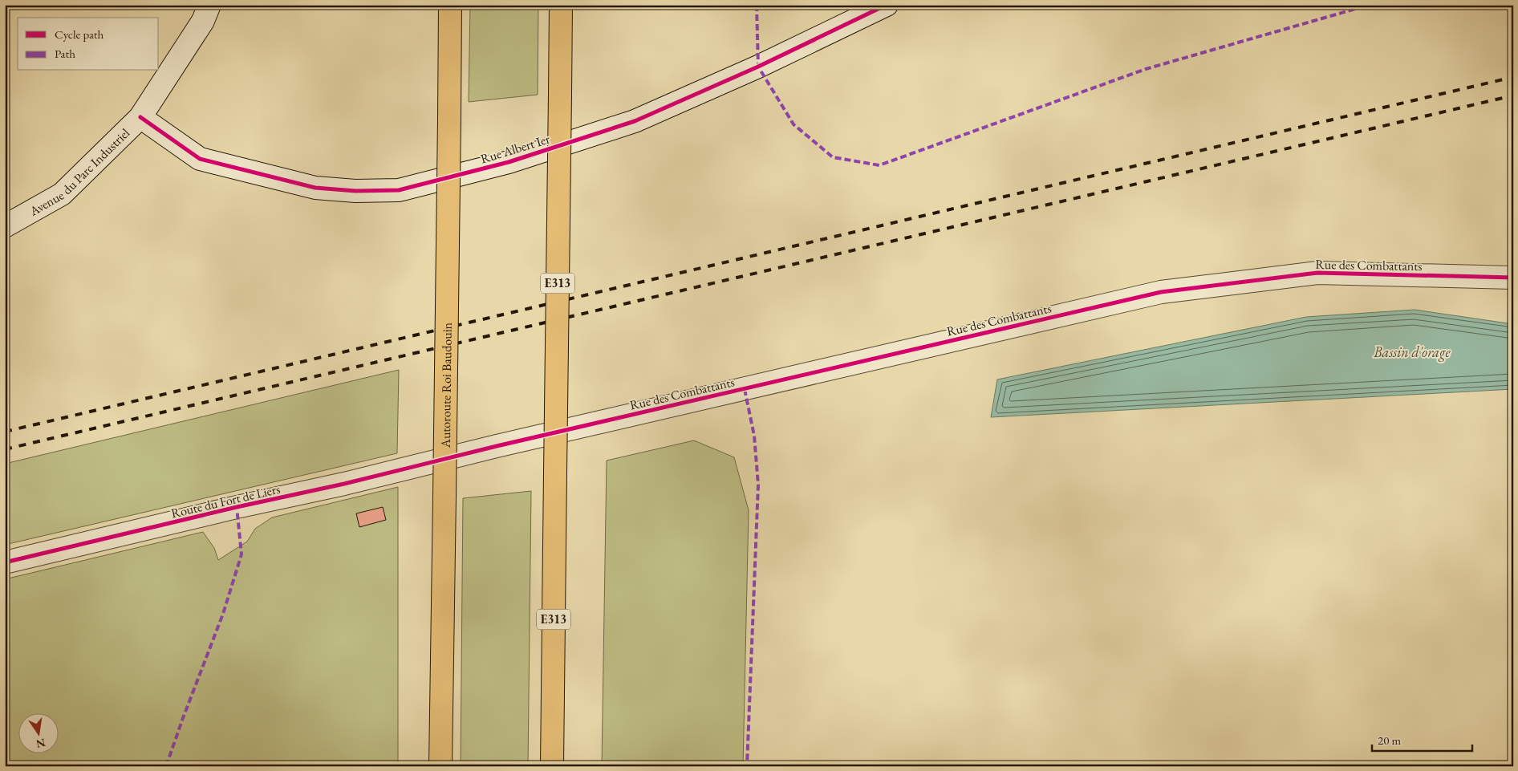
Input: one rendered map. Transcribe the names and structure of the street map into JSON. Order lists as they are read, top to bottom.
{
  "streets": {
    "highway": ["E313", "Autoroute Roi Baudouin"],
    "street": [
      "Rue Albert Ier",
      "Avenue du Parc Industriel",
      "Rue des Combattants",
      "Route du Fort de Liers"
    ]
  },
  "crossings": [
    ["Rue Albert Ier", "Avenue du Parc Industriel"],
    ["Rue des Combattants", "Route du Fort de Liers"]
  ],
  "water": ["Bassin d'orage"],
  "legend": ["Cycle path", "Path"],
  "scale_bar": "20 m",
  "north": "bottom"
}
